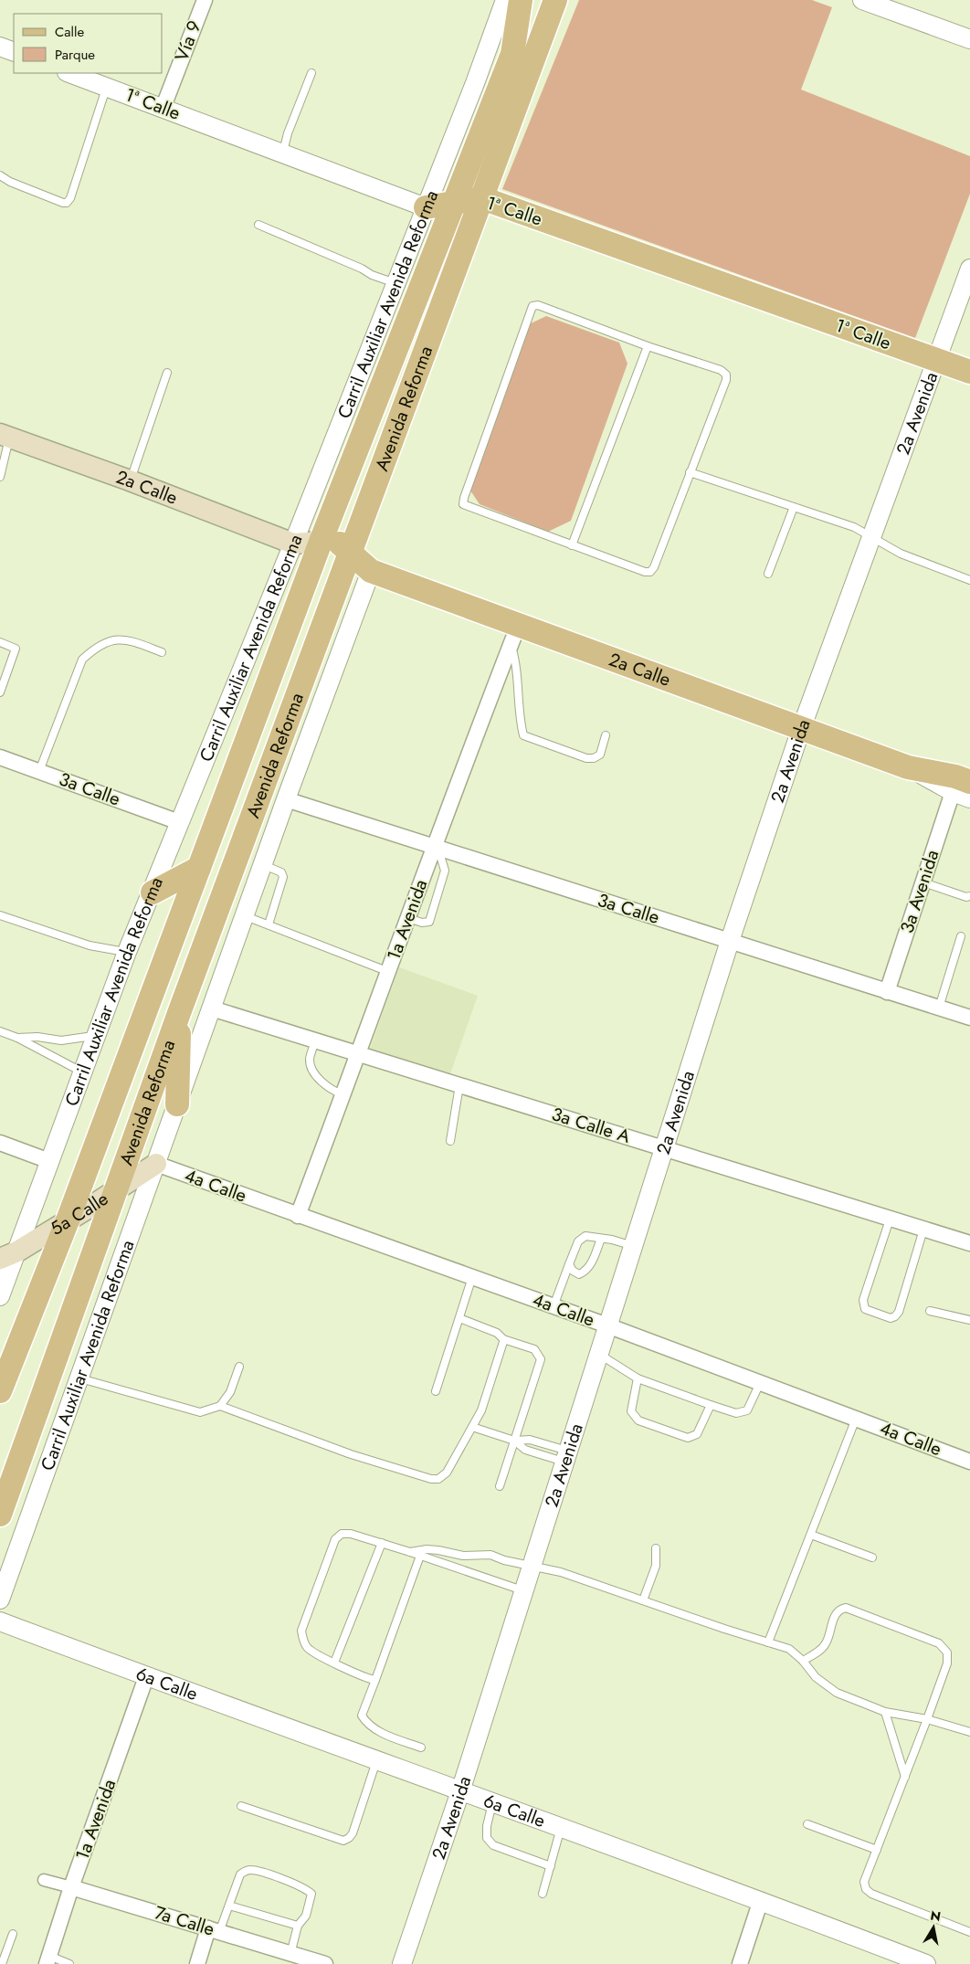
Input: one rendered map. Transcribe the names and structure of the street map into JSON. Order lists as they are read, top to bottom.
{
  "streets": {
    "main road": [
      "1ª Calle",
      "Avenida Reforma",
      "2a Calle",
      "5a Calle"
    ],
    "street": [
      "Vía 9",
      "Carril Auxiliar Avenida Reforma",
      "2a Avenida",
      "3a Calle",
      "3a Avenida",
      "1a Avenida",
      "3a Calle A",
      "4a Calle",
      "6a Calle",
      "7a Calle"
    ]
  },
  "crossings": [
    ["Vía 9", "1ª Calle"],
    ["1ª Calle", "Carril Auxiliar Avenida Reforma"],
    ["1ª Calle", "Avenida Reforma"],
    ["1ª Calle", "2a Avenida"],
    ["Carril Auxiliar Avenida Reforma", "2a Calle"],
    ["Carril Auxiliar Avenida Reforma", "3a Calle"],
    ["Carril Auxiliar Avenida Reforma", "3a Calle A"],
    ["Carril Auxiliar Avenida Reforma", "4a Calle"],
    ["Carril Auxiliar Avenida Reforma", "5a Calle"],
    ["Avenida Reforma", "2a Calle"],
    ["Avenida Reforma", "5a Calle"],
    ["2a Avenida", "2a Calle"],
    ["2a Avenida", "3a Calle"],
    ["2a Avenida", "3a Calle A"],
    ["2a Avenida", "4a Calle"],
    ["2a Avenida", "6a Calle"],
    ["2a Calle", "3a Avenida"],
    ["2a Calle", "1a Avenida"],
    ["3a Calle", "3a Avenida"],
    ["3a Calle", "1a Avenida"],
    ["1a Avenida", "3a Calle A"],
    ["1a Avenida", "4a Calle"],
    ["1a Avenida", "6a Calle"],
    ["1a Avenida", "7a Calle"],
    ["4a Calle", "5a Calle"]
  ],
  "legend": ["Calle", "Parque"],
  "north": "top"
}
